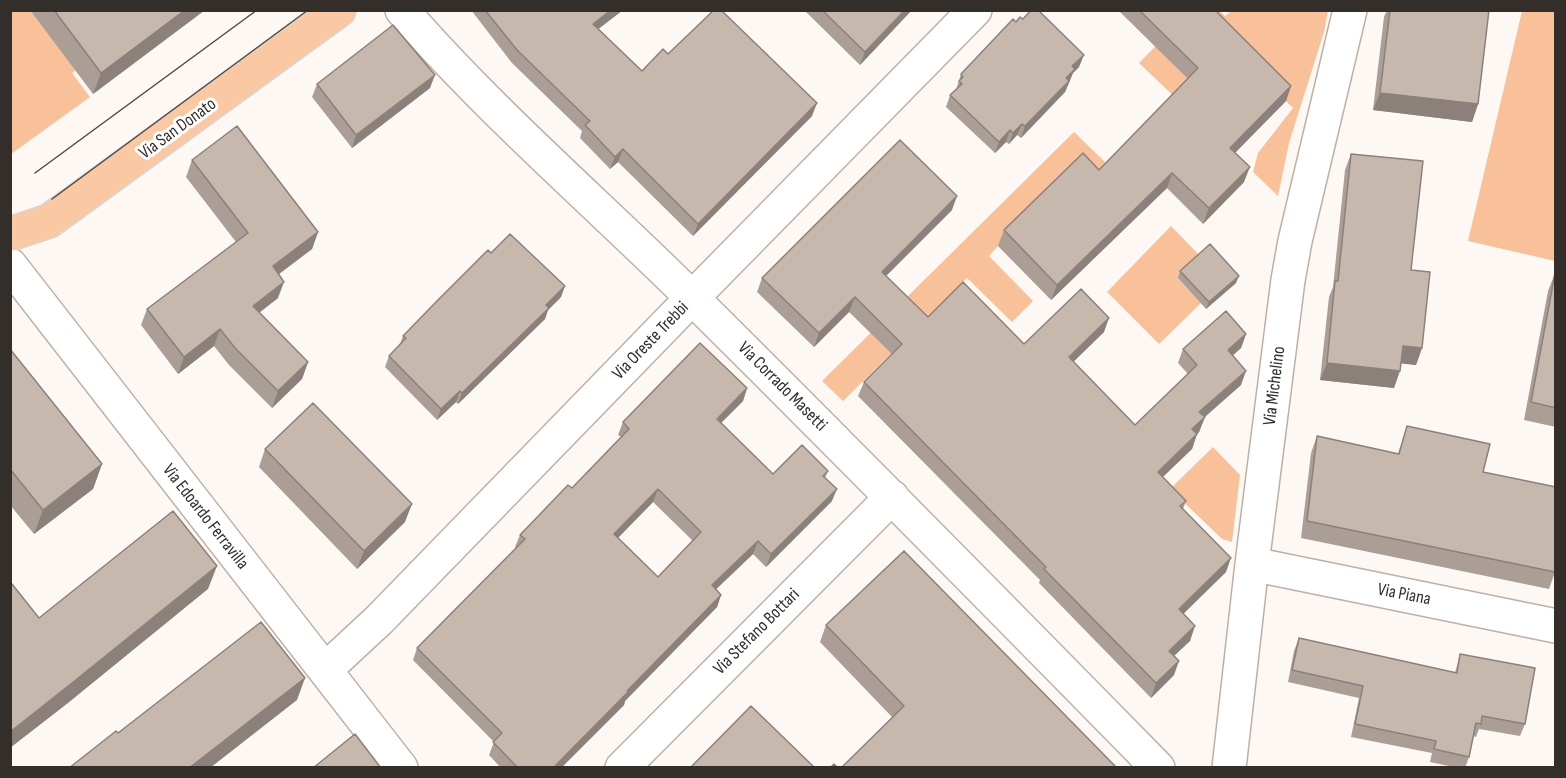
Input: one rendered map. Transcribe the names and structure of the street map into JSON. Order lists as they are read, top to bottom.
{
  "streets": {
    "main road": ["Via San Donato"],
    "street": [
      "Via Oreste Trebbi",
      "Via Michelino",
      "Via Corrado Masetti",
      "Via Edoardo Ferravilla",
      "Via Piana",
      "Via Stefano Bottari"
    ]
  },
  "crossings": [
    ["Via Oreste Trebbi", "Via Corrado Masetti"],
    ["Via Oreste Trebbi", "Via Edoardo Ferravilla"],
    ["Via Michelino", "Via Piana"],
    ["Via Corrado Masetti", "Via Stefano Bottari"]
  ]
}
